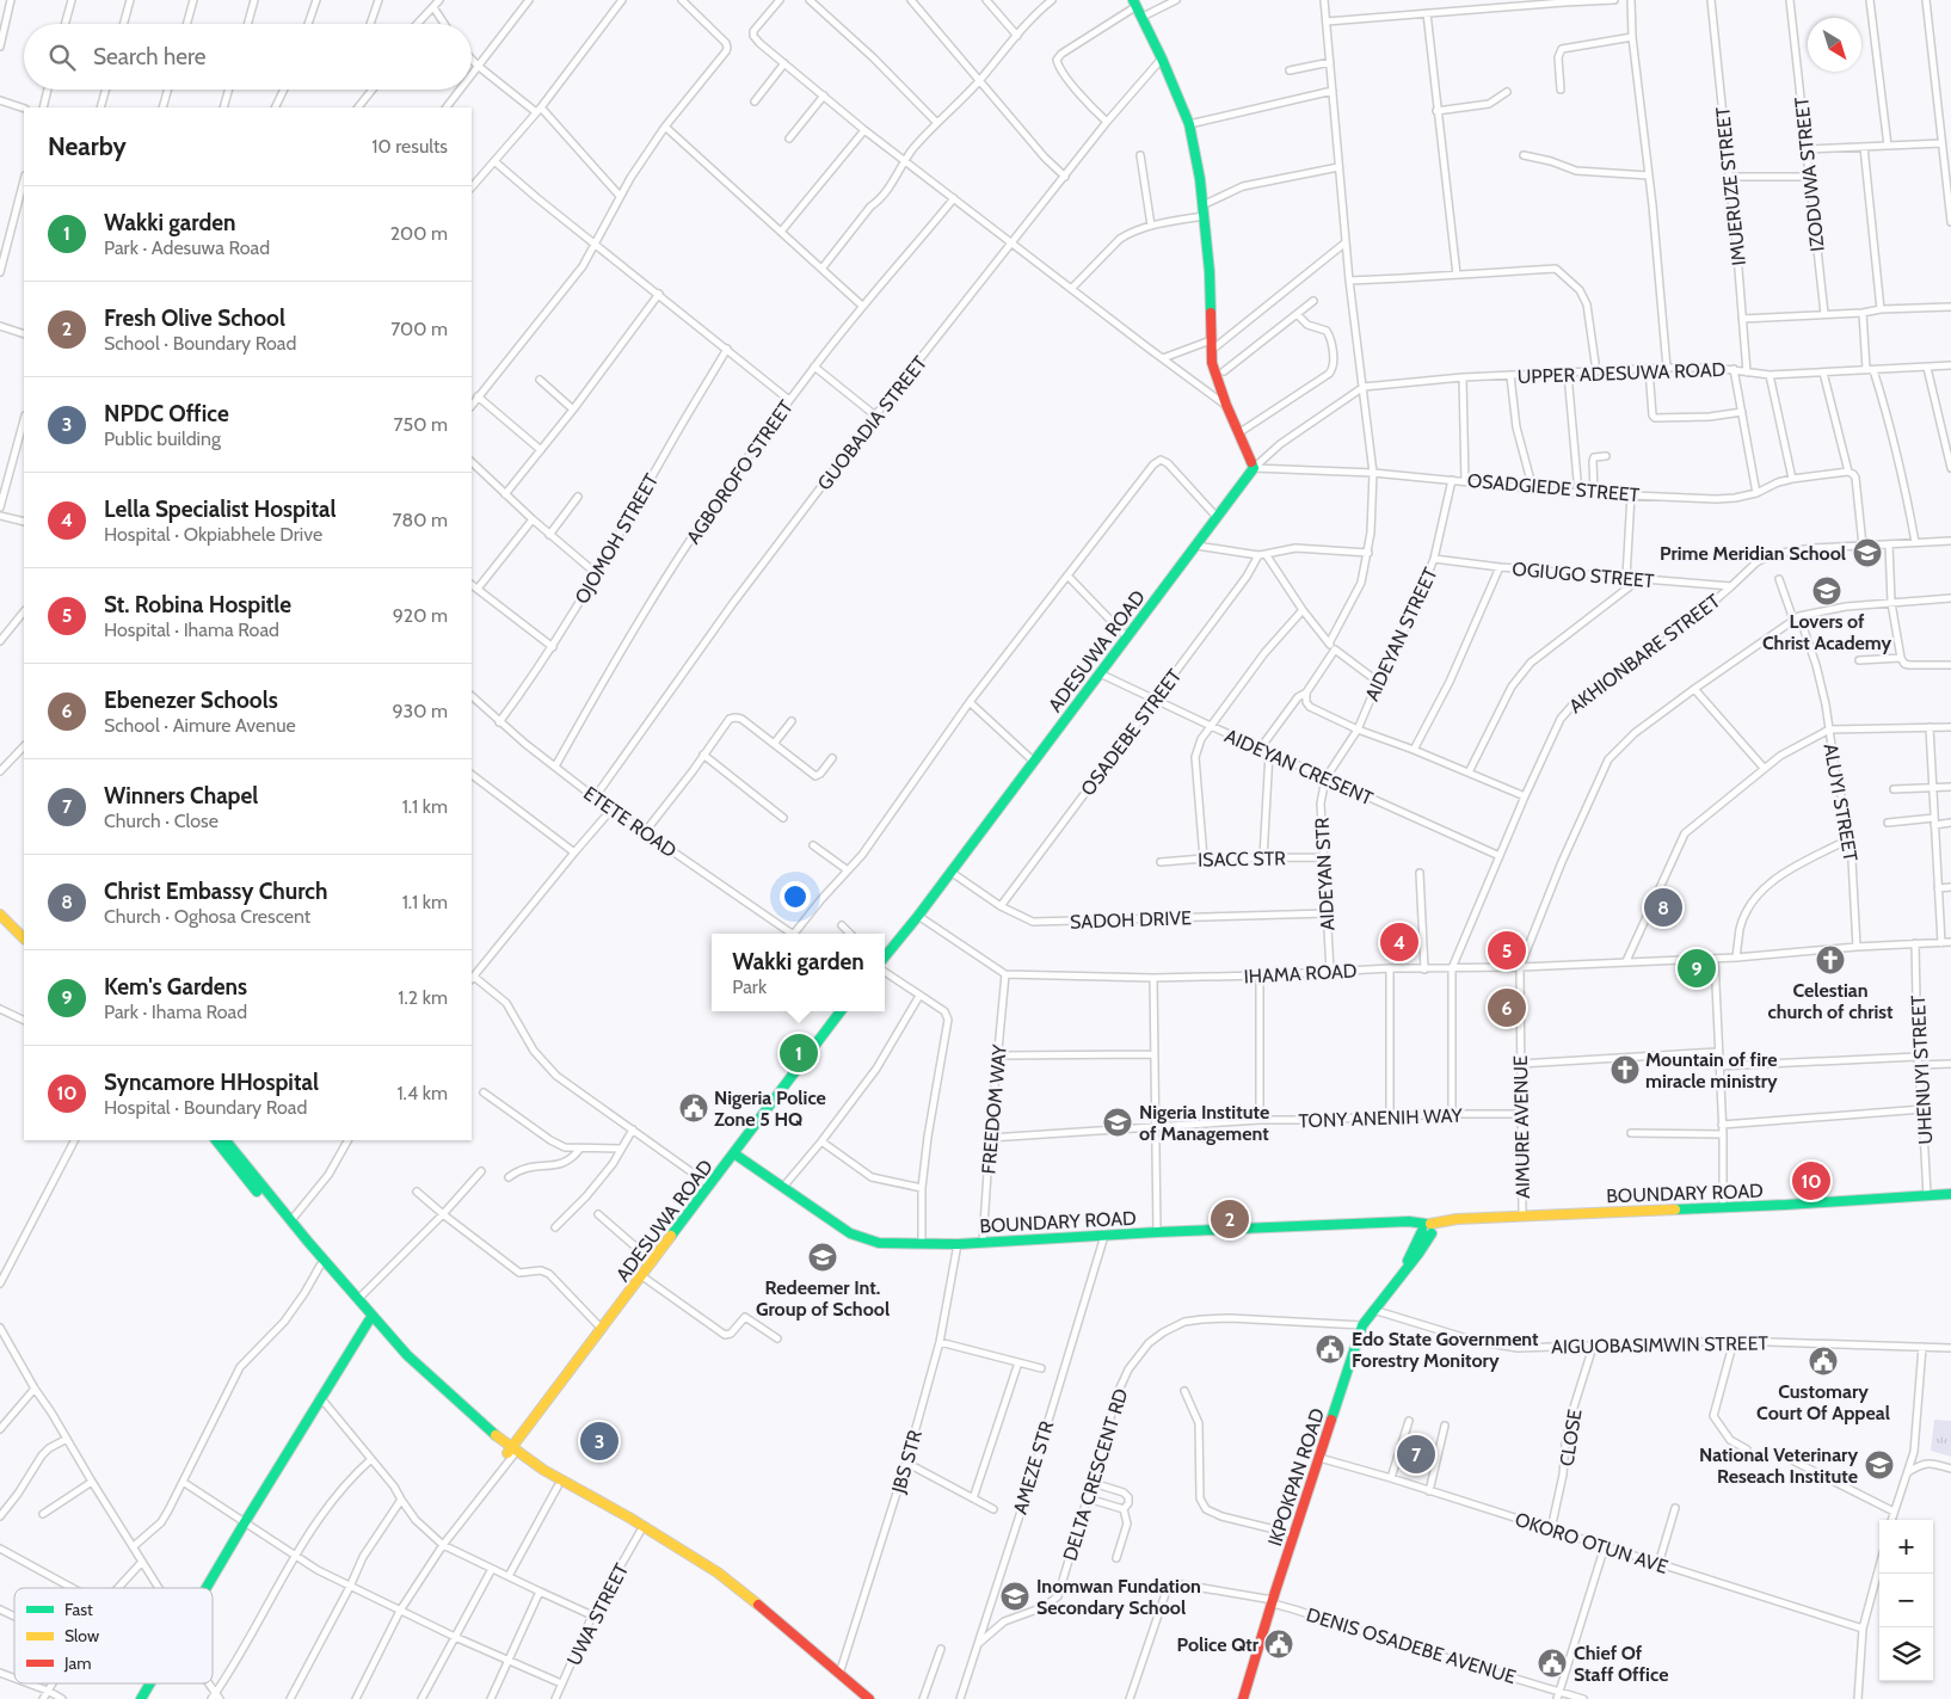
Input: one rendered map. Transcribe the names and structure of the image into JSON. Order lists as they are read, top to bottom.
{
  "streets": {
    "main road": ["ADESUWA ROAD", "BOUNDARY ROAD", "IKPOKPAN ROAD"],
    "street": [
      "IZODUWA STREET",
      "IMUERUZE STREET",
      "UPPER ADESUWA ROAD",
      "GUOBADIA STREET",
      "AGBOROFO STREET",
      "OSADGIEDE STREET",
      "OJOMOH STREET",
      "OGIUGO STREET",
      "AIDEYAN STREET",
      "AKHIONBARE STREET",
      "OSADEBE STREET",
      "AIDEYAN CRESENT",
      "ALUYI STREET",
      "ETETE ROAD",
      "ISACC STR",
      "AIDEYAN STR",
      "SADOH DRIVE",
      "IHAMA ROAD",
      "UHENUYI STREET",
      "FREEDOM WAY",
      "TONY ANENIH WAY",
      "AIMURE AVENUE",
      "AIGUOBASIMWIN STREET",
      "CLOSE",
      "JBS STR",
      "AMEZE STR",
      "DELTA CRESCENT RD",
      "OKORO OTUN AVE",
      "UWA STREET",
      "DENIS OSADEBE AVENUE"
    ]
  },
  "crossings": [
    ["IMUERUZE STREET", "UPPER ADESUWA ROAD"],
    ["UPPER ADESUWA ROAD", "ADESUWA ROAD"],
    ["GUOBADIA STREET", "ETETE ROAD"],
    ["AGBOROFO STREET", "ETETE ROAD"],
    ["OSADGIEDE STREET", "AIDEYAN STREET"],
    ["OSADGIEDE STREET", "ADESUWA ROAD"],
    ["OJOMOH STREET", "ETETE ROAD"],
    ["OGIUGO STREET", "AIDEYAN STREET"],
    ["OGIUGO STREET", "AKHIONBARE STREET"],
    ["AIDEYAN STREET", "AIDEYAN CRESENT"],
    ["AIDEYAN STREET", "AIDEYAN STR"],
    ["ADESUWA ROAD", "AIDEYAN CRESENT"],
    ["ADESUWA ROAD", "SADOH DRIVE"],
    ["ADESUWA ROAD", "BOUNDARY ROAD"],
    ["AKHIONBARE STREET", "AIDEYAN CRESENT"],
    ["AKHIONBARE STREET", "IHAMA ROAD"],
    ["OSADEBE STREET", "AIDEYAN CRESENT"],
    ["OSADEBE STREET", "SADOH DRIVE"],
    ["AIDEYAN CRESENT", "AIDEYAN STR"],
    ["ALUYI STREET", "IHAMA ROAD"],
    ["ISACC STR", "AIDEYAN STR"],
    ["AIDEYAN STR", "SADOH DRIVE"],
    ["AIDEYAN STR", "IHAMA ROAD"],
    ["IHAMA ROAD", "UHENUYI STREET"],
    ["IHAMA ROAD", "FREEDOM WAY"],
    ["IHAMA ROAD", "AIMURE AVENUE"],
    ["UHENUYI STREET", "BOUNDARY ROAD"],
    ["FREEDOM WAY", "TONY ANENIH WAY"],
    ["FREEDOM WAY", "BOUNDARY ROAD"],
    ["TONY ANENIH WAY", "AIMURE AVENUE"],
    ["AIMURE AVENUE", "BOUNDARY ROAD"],
    ["BOUNDARY ROAD", "JBS STR"],
    ["BOUNDARY ROAD", "AMEZE STR"],
    ["BOUNDARY ROAD", "IKPOKPAN ROAD"],
    ["AIGUOBASIMWIN STREET", "CLOSE"],
    ["AIGUOBASIMWIN STREET", "IKPOKPAN ROAD"],
    ["CLOSE", "OKORO OTUN AVE"],
    ["AMEZE STR", "DELTA CRESCENT RD"],
    ["DELTA CRESCENT RD", "IKPOKPAN ROAD"],
    ["IKPOKPAN ROAD", "OKORO OTUN AVE"],
    ["IKPOKPAN ROAD", "DENIS OSADEBE AVENUE"]
  ],
  "places": {
    "school or university": [
      "Prime Meridian School",
      "Lovers of Christ Academy",
      "Nigeria Institute of Management",
      "Redeemer Int. Group of School",
      "National Veterinary Reseach Institute",
      "Inomwan Fundation Secondary School"
    ],
    "church": ["Celestian church of christ", "Mountain of fire miracle ministry"],
    "public building": [
      "Nigeria Police Zone 5 HQ",
      "Edo State Government Forestry Monitory",
      "Customary Court Of Appeal",
      "Police Qtr",
      "Chief Of Staff Office"
    ]
  },
  "legend": ["Fast", "Slow", "Jam"],
  "north": "bottom right",
  "page": {
    "search": "Search here",
    "heading": ["Nearby", "10 results"],
    "list": [
      {
        "mark": "1",
        "name": "Wakki garden",
        "note": "Park · Adesuwa Road",
        "value": "200 m"
      },
      {
        "mark": "2",
        "name": "Fresh Olive School",
        "note": "School · Boundary Road",
        "value": "700 m"
      },
      {
        "mark": "3",
        "name": "NPDC Office",
        "note": "Public building",
        "value": "750 m"
      },
      {
        "mark": "4",
        "name": "Lella Specialist Hospital",
        "note": "Hospital · Okpiabhele Drive",
        "value": "780 m"
      },
      {
        "mark": "5",
        "name": "St. Robina Hospitle",
        "note": "Hospital · Ihama Road",
        "value": "920 m"
      },
      {
        "mark": "6",
        "name": "Ebenezer Schools",
        "note": "School · Aimure Avenue",
        "value": "930 m"
      },
      {
        "mark": "7",
        "name": "Winners Chapel",
        "note": "Church · Close",
        "value": "1.1 km"
      },
      {
        "mark": "8",
        "name": "Christ Embassy Church",
        "note": "Church · Oghosa Crescent",
        "value": "1.1 km"
      },
      {
        "mark": "9",
        "name": "Kem's Gardens",
        "note": "Park · Ihama Road",
        "value": "1.2 km"
      },
      {
        "mark": "10",
        "name": "Syncamore HHospital",
        "note": "Hospital · Boundary Road",
        "value": "1.4 km"
      }
    ],
    "pins": [
      "8",
      "4",
      "5",
      "9",
      "6",
      "1",
      "10",
      "2",
      "3",
      "7"
    ],
    "popup": ["Wakki garden", "Park"],
    "map_buttons": ["+", "−"]
  }
}
